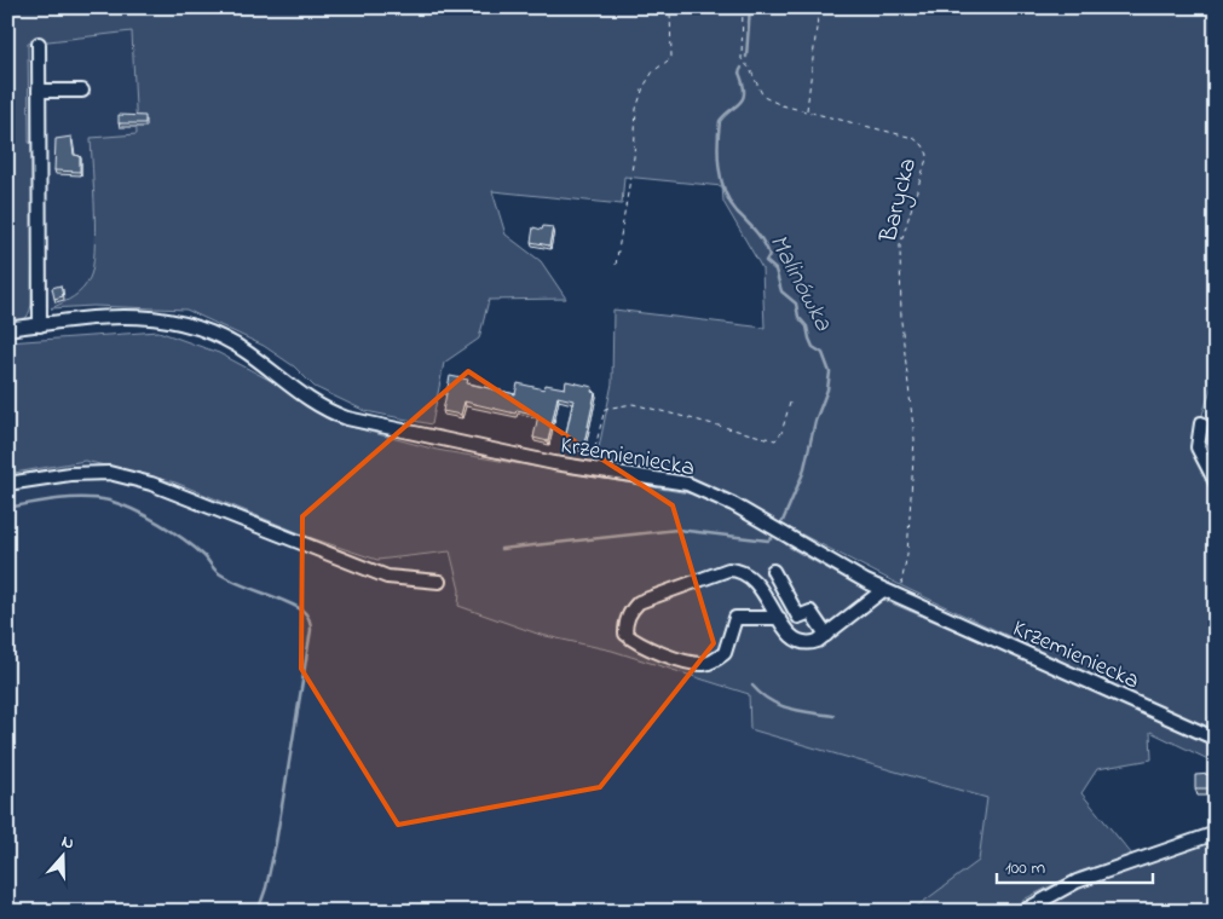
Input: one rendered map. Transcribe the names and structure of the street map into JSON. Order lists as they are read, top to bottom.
{
  "streets": {
    "street": ["Krzemieniecka"],
    "path": ["Barycka"]
  },
  "crossings": [
    ["Barycka", "Krzemieniecka"]
  ],
  "water": ["Malinówka"],
  "scale_bar": "100 m",
  "north": "top"
}
